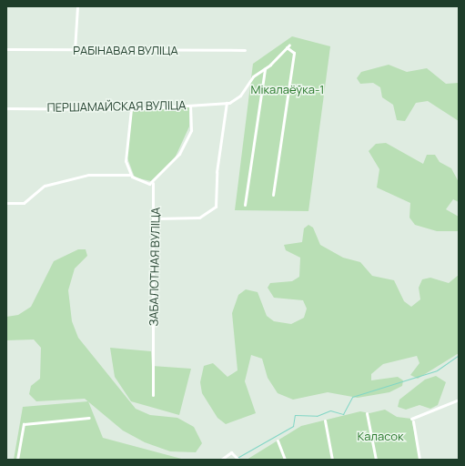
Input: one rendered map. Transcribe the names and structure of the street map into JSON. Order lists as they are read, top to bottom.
{
  "streets": {
    "street": ["РАБІНАВАЯ ВУЛІЦА", "ПЕРШАМАЙСКАЯ ВУЛІЦА", "ЗАБАЛОТНАЯ ВУЛІЦА"]
  },
  "parks": ["Мікалаёўка-1", "Каласок"]
}
